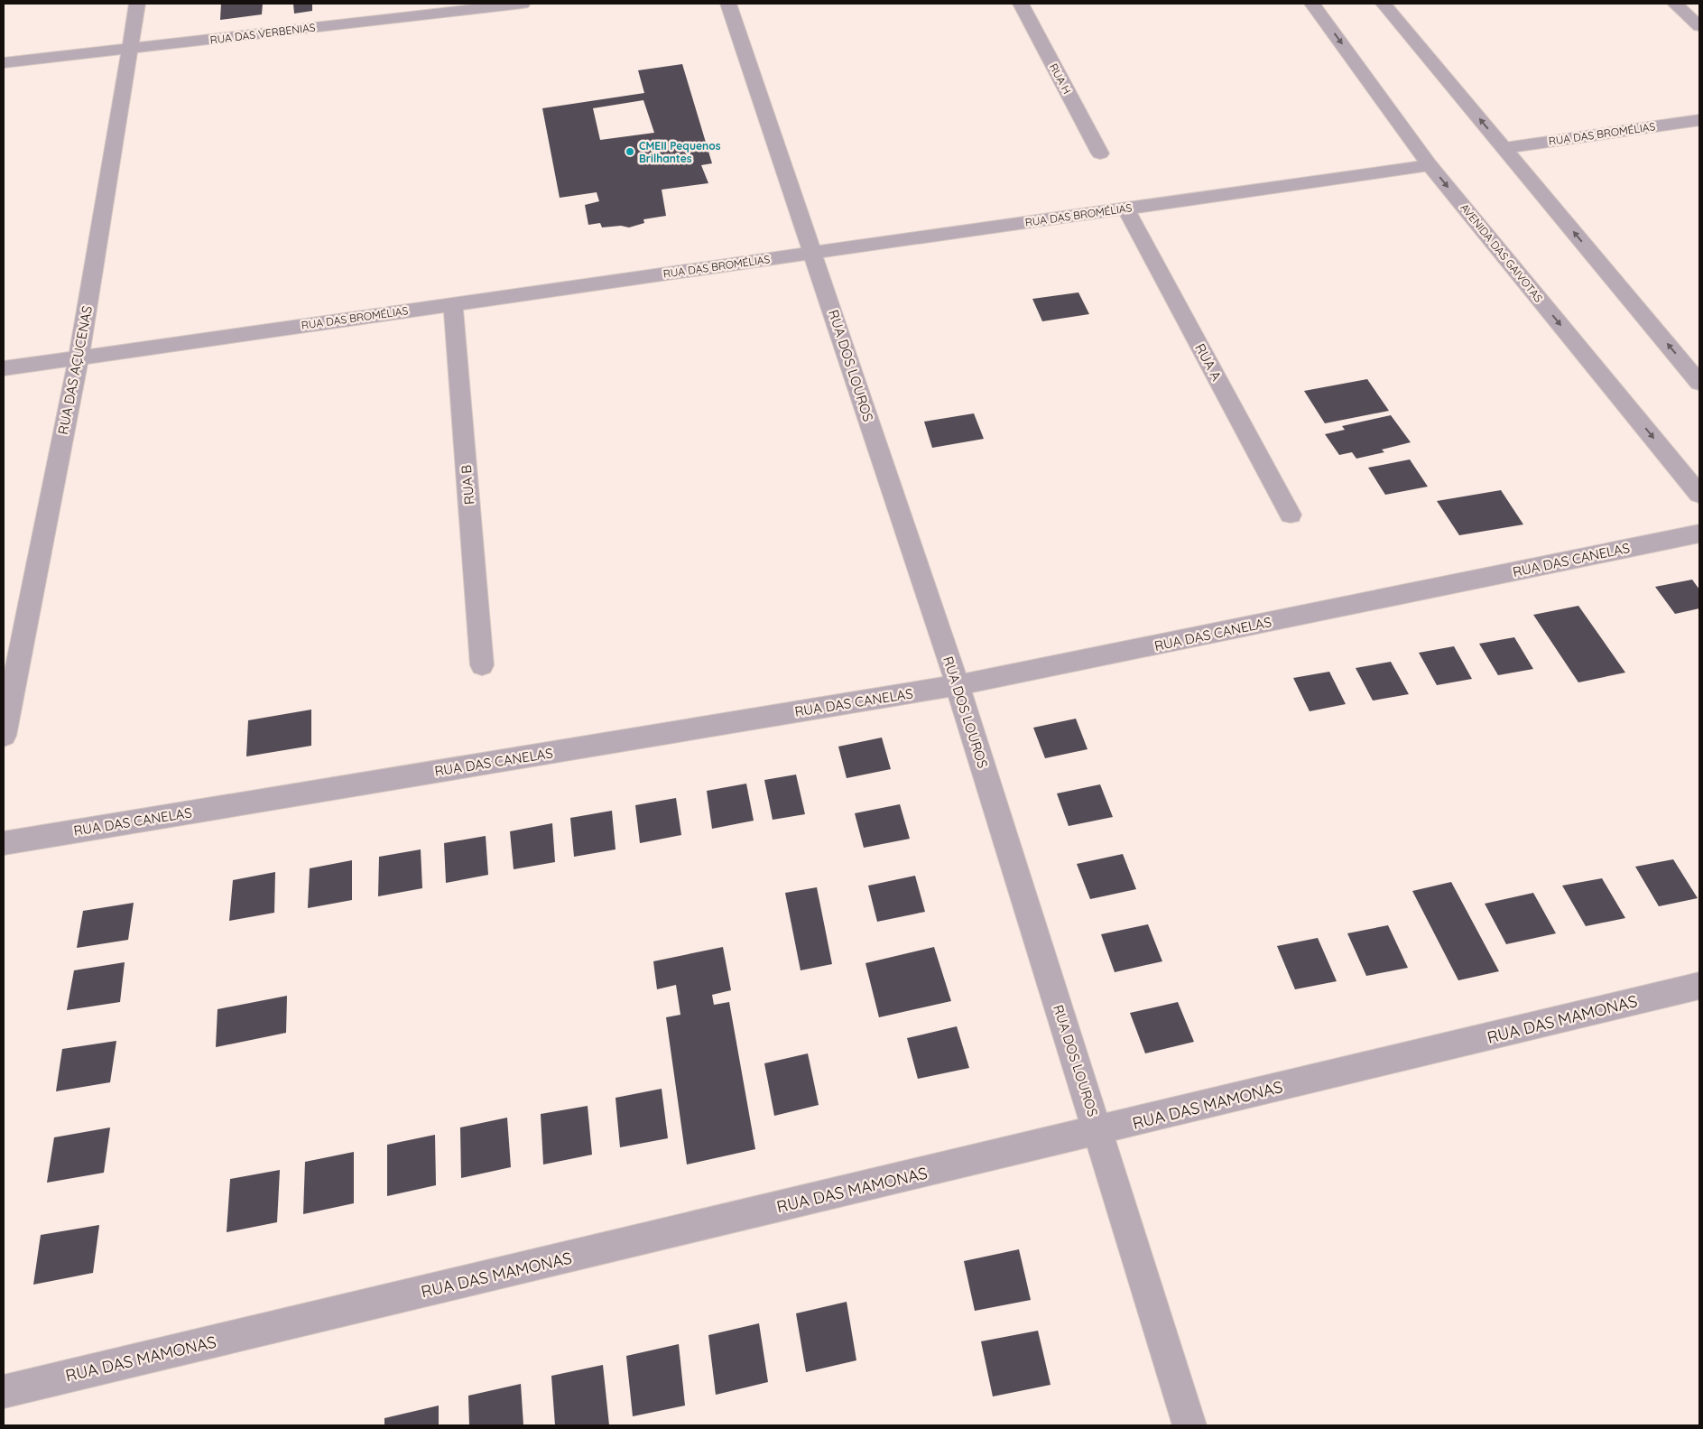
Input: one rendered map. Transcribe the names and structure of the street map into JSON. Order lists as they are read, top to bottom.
{
  "streets": {
    "street": [
      "RUA DAS VERBENIAS",
      "RUA H",
      "RUA DAS BROMÉLIAS",
      "AVENIDA DAS GAIVOTAS",
      "RUA A",
      "RUA DOS LOUROS",
      "RUA DAS AÇUCENAS",
      "RUA B",
      "RUA DAS CANELAS",
      "RUA DAS MAMONAS"
    ]
  },
  "crossings": [
    ["RUA DAS VERBENIAS", "RUA DAS AÇUCENAS"],
    ["RUA DAS BROMÉLIAS", "AVENIDA DAS GAIVOTAS"],
    ["RUA DAS BROMÉLIAS", "RUA A"],
    ["RUA DAS BROMÉLIAS", "RUA DOS LOUROS"],
    ["RUA DAS BROMÉLIAS", "RUA DAS AÇUCENAS"],
    ["RUA DAS BROMÉLIAS", "RUA B"],
    ["RUA DOS LOUROS", "RUA DAS CANELAS"],
    ["RUA DOS LOUROS", "RUA DAS MAMONAS"]
  ],
  "places": ["CMEII Pequenos Brilhantes"]
}
